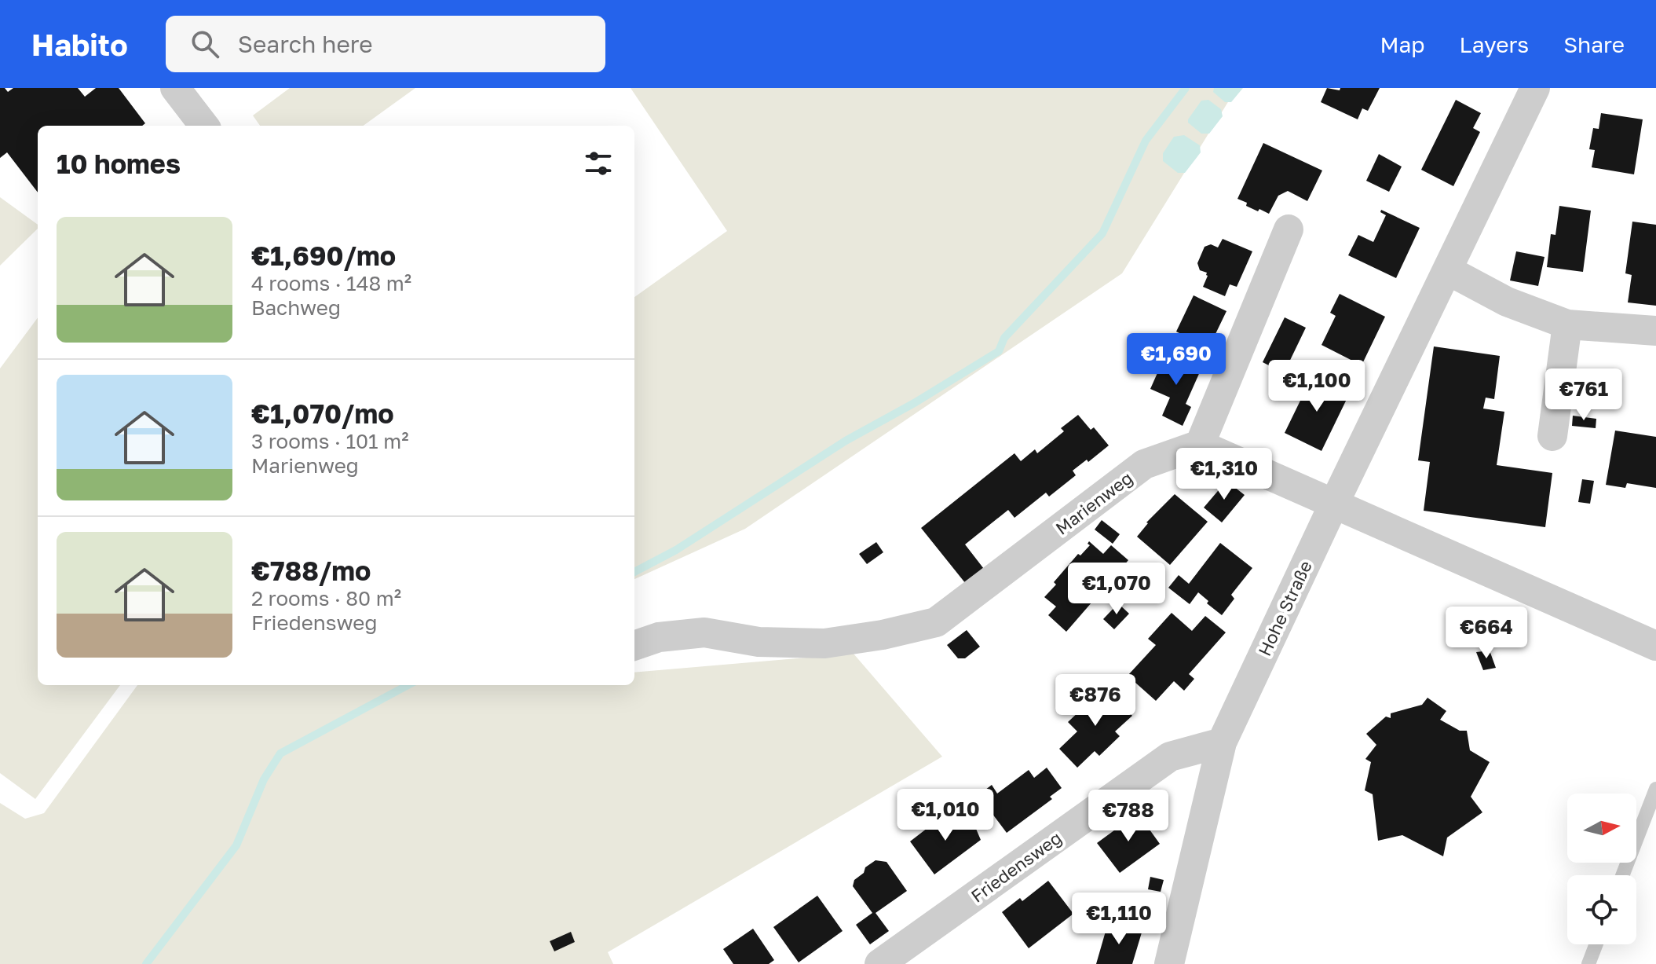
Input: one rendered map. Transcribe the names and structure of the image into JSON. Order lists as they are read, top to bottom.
{
  "streets": {
    "street": ["Marienweg", "Hohe Straße", "Friedensweg"]
  },
  "crossings": [
    ["Hohe Straße", "Friedensweg"]
  ],
  "north": "right",
  "page": {
    "header": "Habito",
    "search": "Search here",
    "nav": ["Map", "Layers", "Share"],
    "heading": "10 homes",
    "list": [
      {
        "name": "€1,690/mo",
        "note": "4 rooms · 148 m² · Bachweg"
      },
      {
        "name": "€1,070/mo",
        "note": "3 rooms · 101 m² · Marienweg"
      },
      {
        "name": "€788/mo",
        "note": "2 rooms · 80 m² · Friedensweg"
      }
    ],
    "price": [
      "€1,690",
      "€1,100",
      "€761",
      "€1,310",
      "€1,070",
      "€664",
      "€876",
      "€1,010",
      "€788",
      "€1,110"
    ]
  }
}
